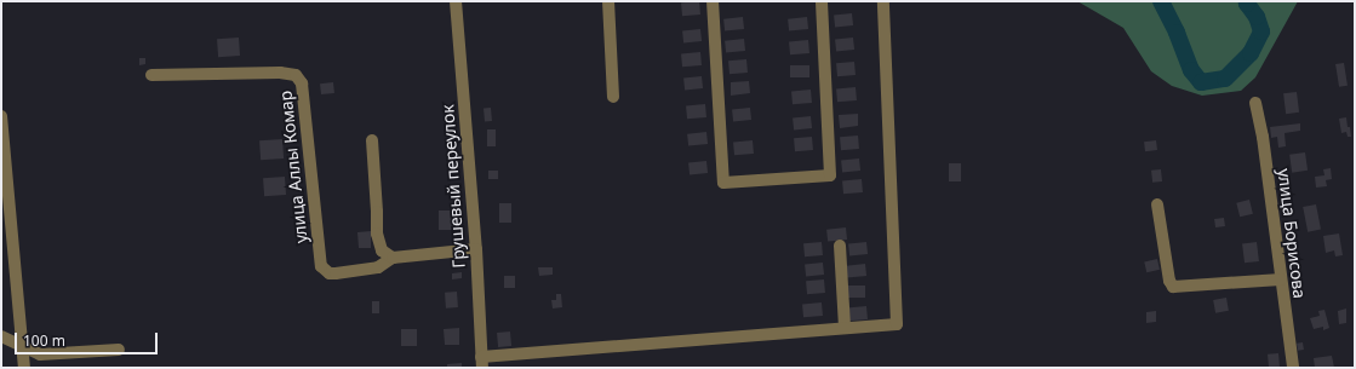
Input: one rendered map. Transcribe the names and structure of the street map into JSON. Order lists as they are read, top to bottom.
{
  "streets": {
    "street": ["улица Аллы Комар", "Грушевый переулок", "улица Борисова"]
  },
  "scale_bar": "100 m"
}
